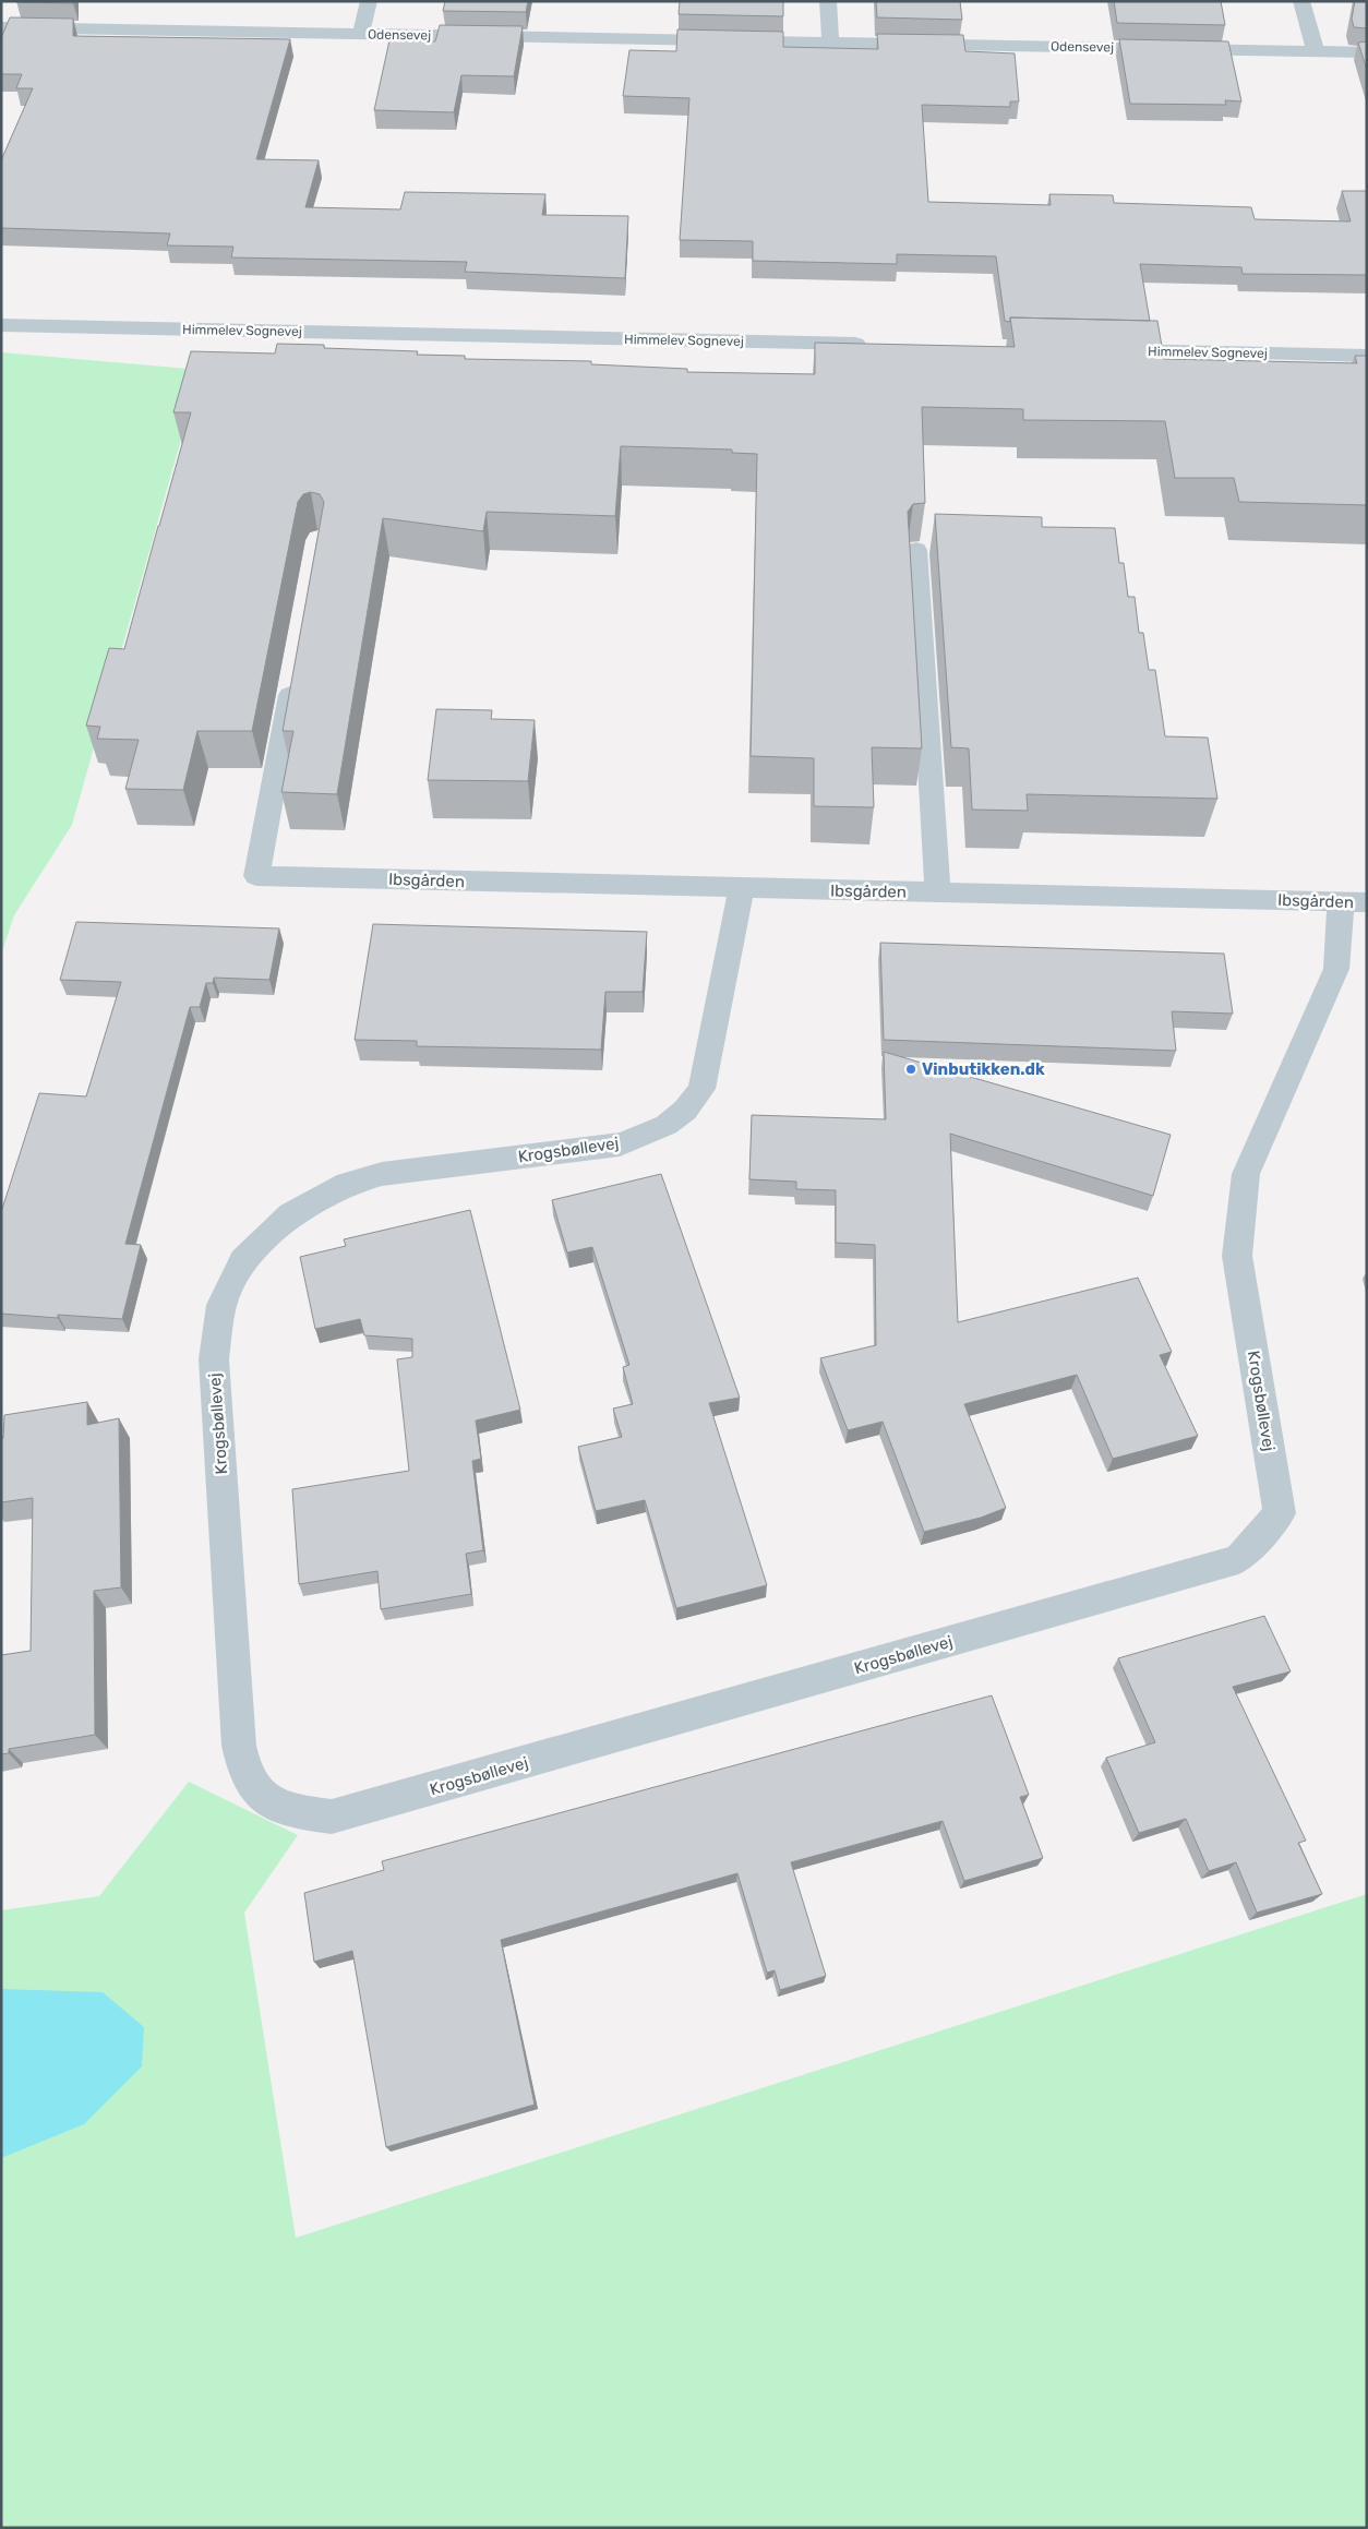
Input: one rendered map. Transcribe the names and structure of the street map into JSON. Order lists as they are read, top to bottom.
{
  "streets": {
    "street": [
      "Odensevej",
      "Himmelev Sognevej",
      "Ibsgården",
      "Krogsbøllevej"
    ]
  },
  "crossings": [
    ["Ibsgården", "Krogsbøllevej"]
  ],
  "places": ["Vinbutikken.dk"]
}
